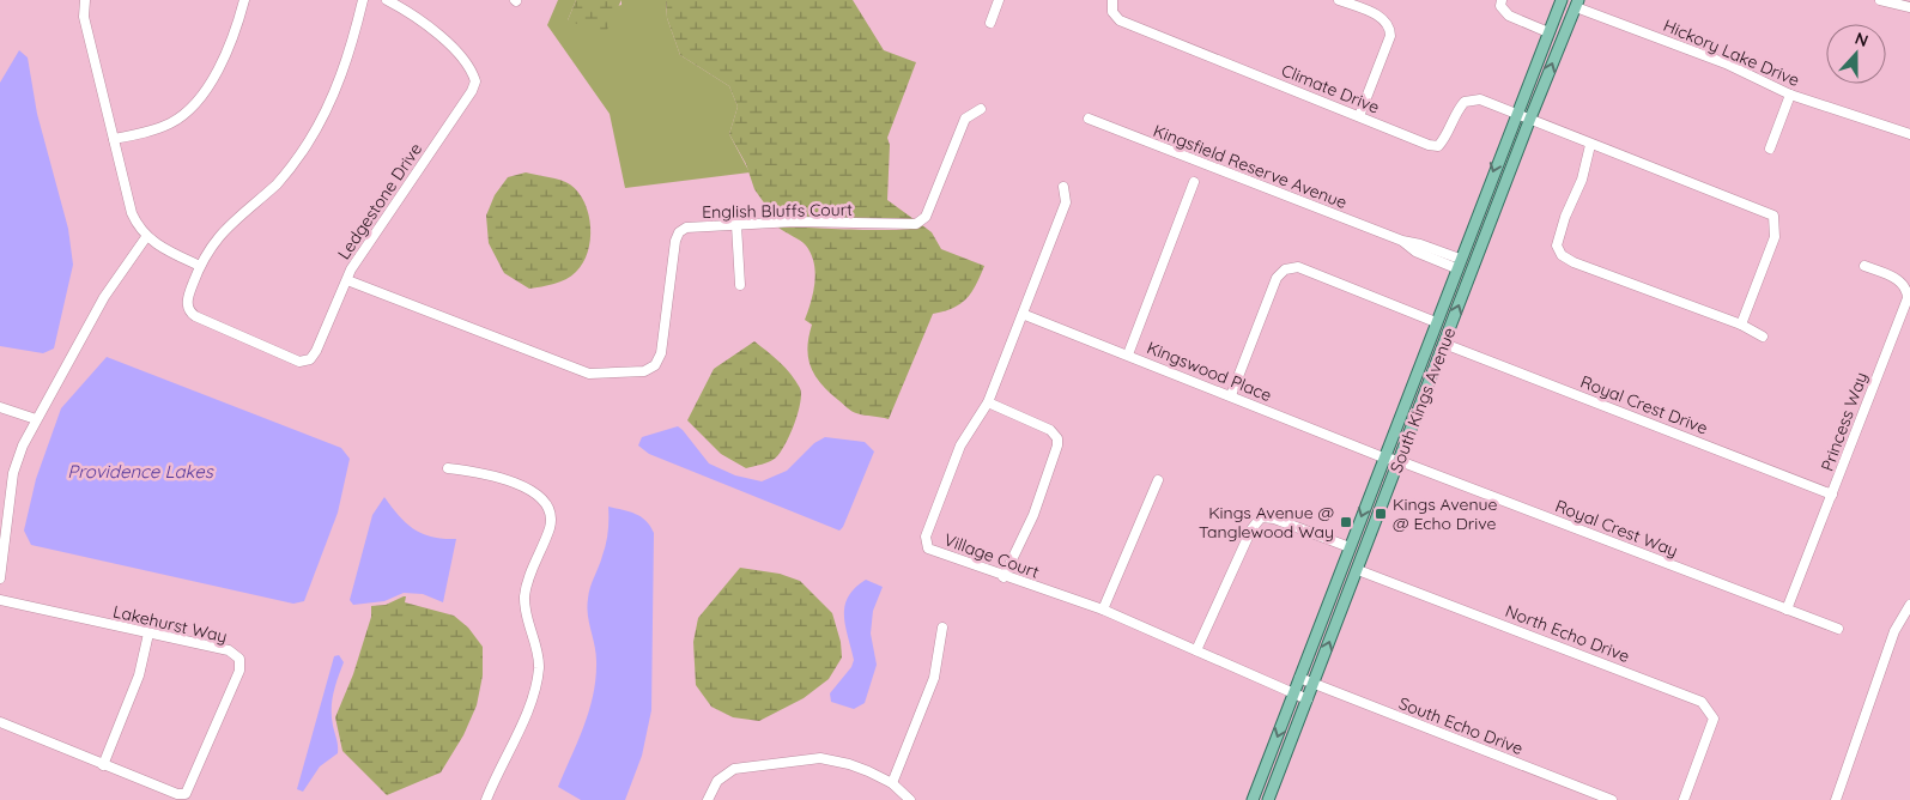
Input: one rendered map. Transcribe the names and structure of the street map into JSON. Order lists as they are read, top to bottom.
{
  "streets": {
    "main road": ["South Kings Avenue"],
    "street": [
      "Hickory Lake Drive",
      "Climate Drive",
      "Kingsfield Reserve Avenue",
      "Ledgestone Drive",
      "English Bluffs Court",
      "Kingswood Place",
      "Royal Crest Drive",
      "Princess Way",
      "Royal Crest Way",
      "Village Court",
      "Lakehurst Way",
      "North Echo Drive",
      "South Echo Drive"
    ]
  },
  "crossings": [
    ["Hickory Lake Drive", "South Kings Avenue"],
    ["Climate Drive", "South Kings Avenue"],
    ["Kingsfield Reserve Avenue", "South Kings Avenue"],
    ["Ledgestone Drive", "English Bluffs Court"],
    ["Kingswood Place", "South Kings Avenue"],
    ["Kingswood Place", "Royal Crest Way"],
    ["Kingswood Place", "Village Court"],
    ["South Kings Avenue", "Royal Crest Drive"],
    ["South Kings Avenue", "Royal Crest Way"],
    ["South Kings Avenue", "Village Court"],
    ["South Kings Avenue", "North Echo Drive"],
    ["South Kings Avenue", "South Echo Drive"],
    ["Royal Crest Drive", "Princess Way"],
    ["Princess Way", "Royal Crest Way"]
  ],
  "water": ["Providence Lakes"],
  "places": {
    "transit": ["Kings Avenue @ Echo Drive", "Kings Avenue @ Tanglewood Way"]
  },
  "north": "top"
}
